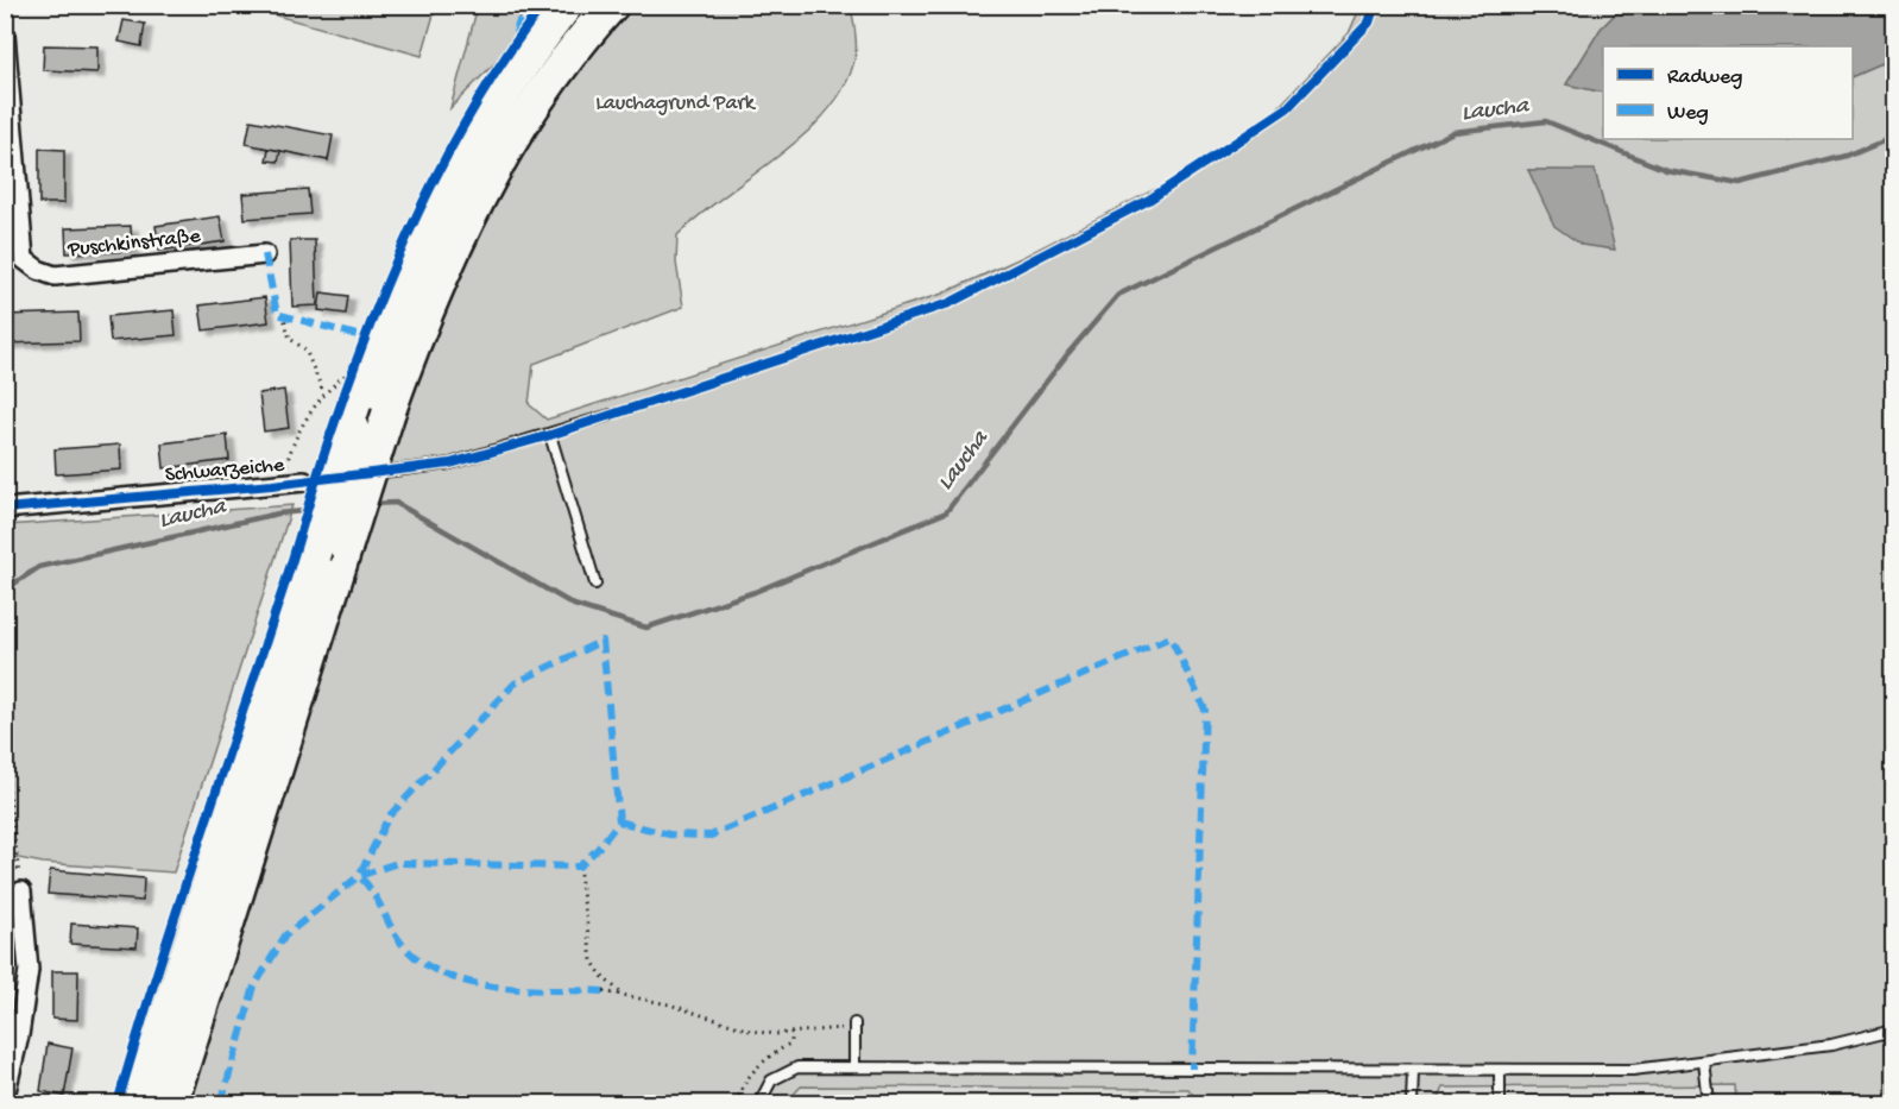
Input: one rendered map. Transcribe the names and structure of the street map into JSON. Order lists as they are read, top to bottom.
{
  "streets": {
    "street": ["Puschkinstraße", "Schwarzeiche"]
  },
  "water": ["Laucha"],
  "parks": ["Lauchagrund Park"],
  "legend": ["Radweg", "Weg"]
}
